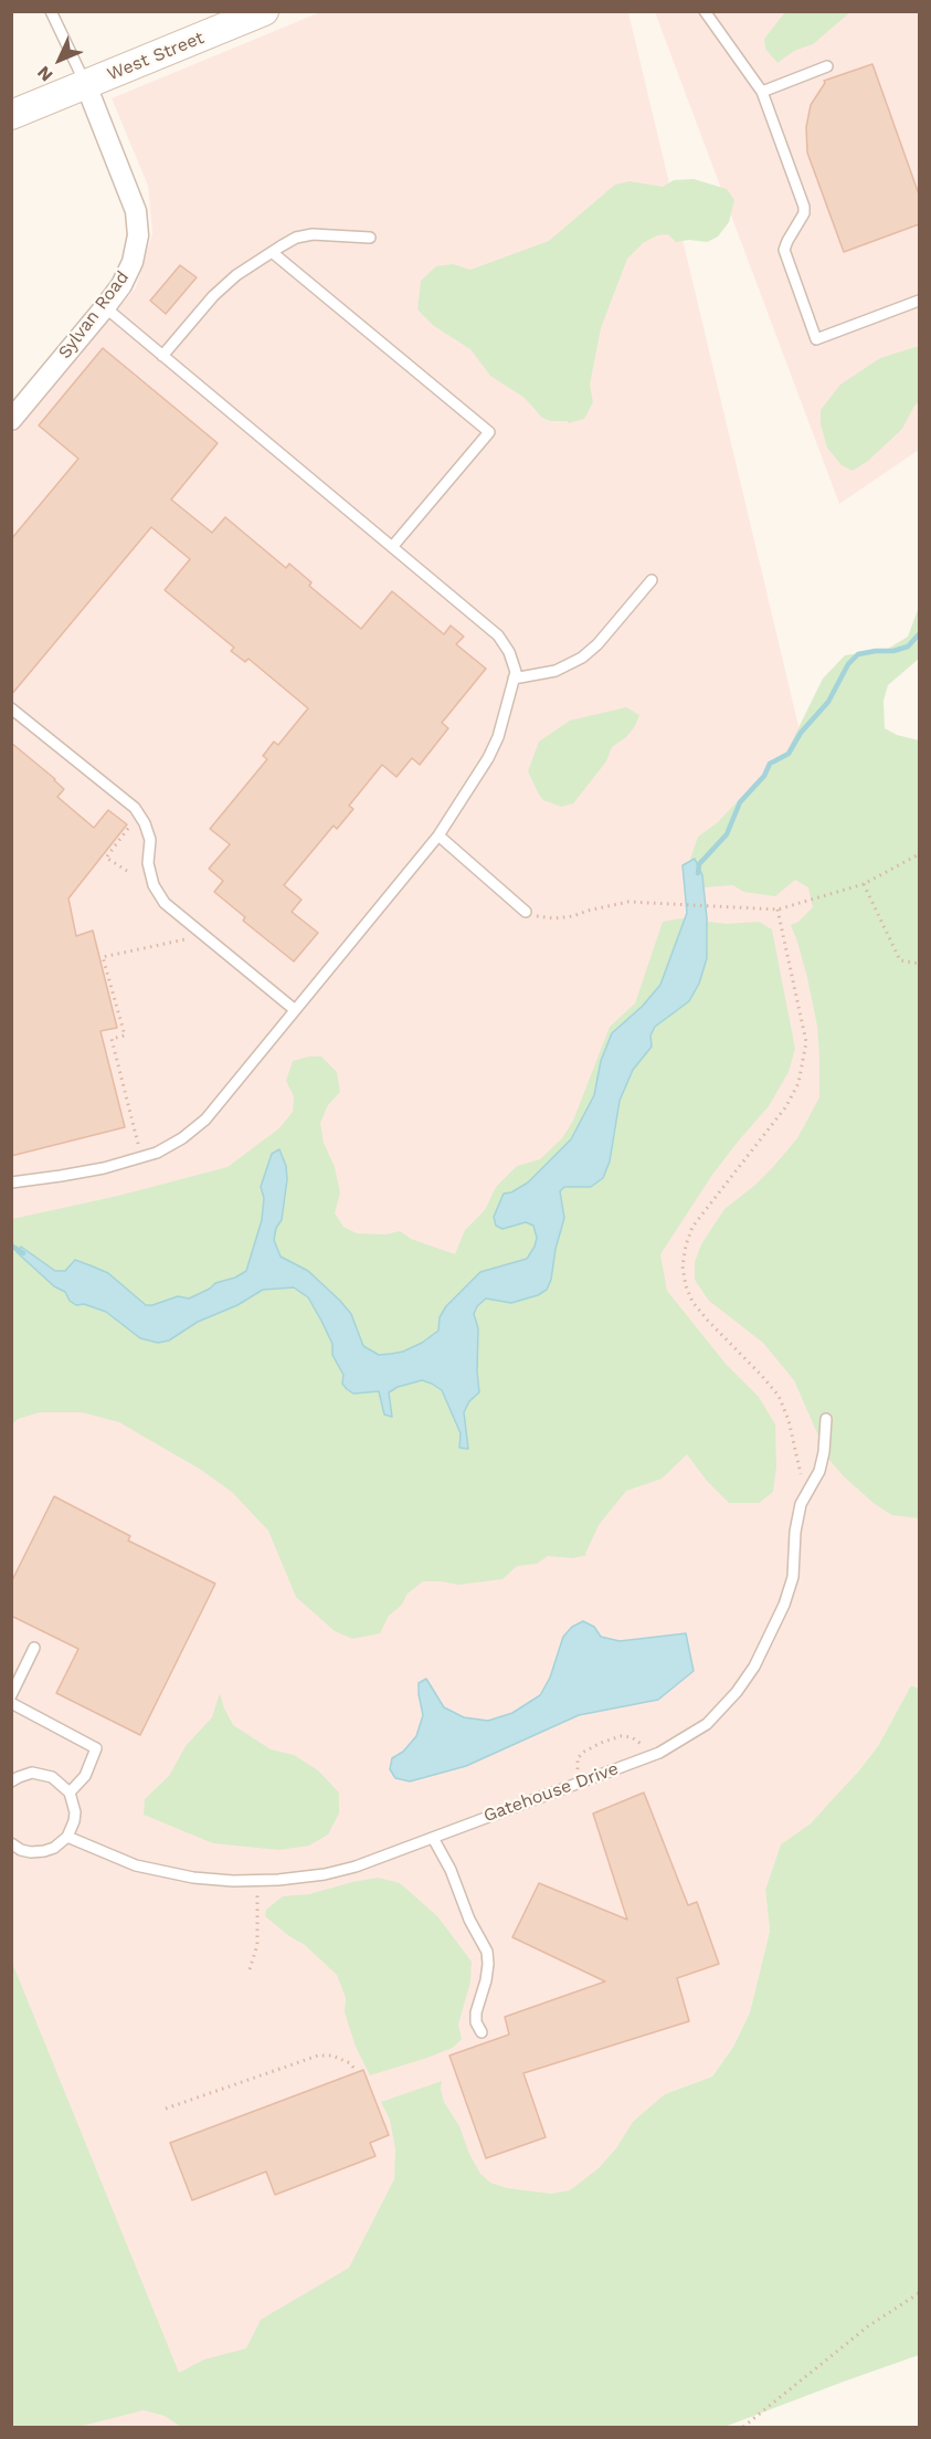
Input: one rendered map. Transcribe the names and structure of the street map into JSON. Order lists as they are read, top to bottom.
{
  "streets": {
    "street": ["West Street", "Sylvan Road"],
    "lane": ["Gatehouse Drive"]
  },
  "crossings": [
    ["West Street", "Sylvan Road"]
  ],
  "north": "bottom left"
}
